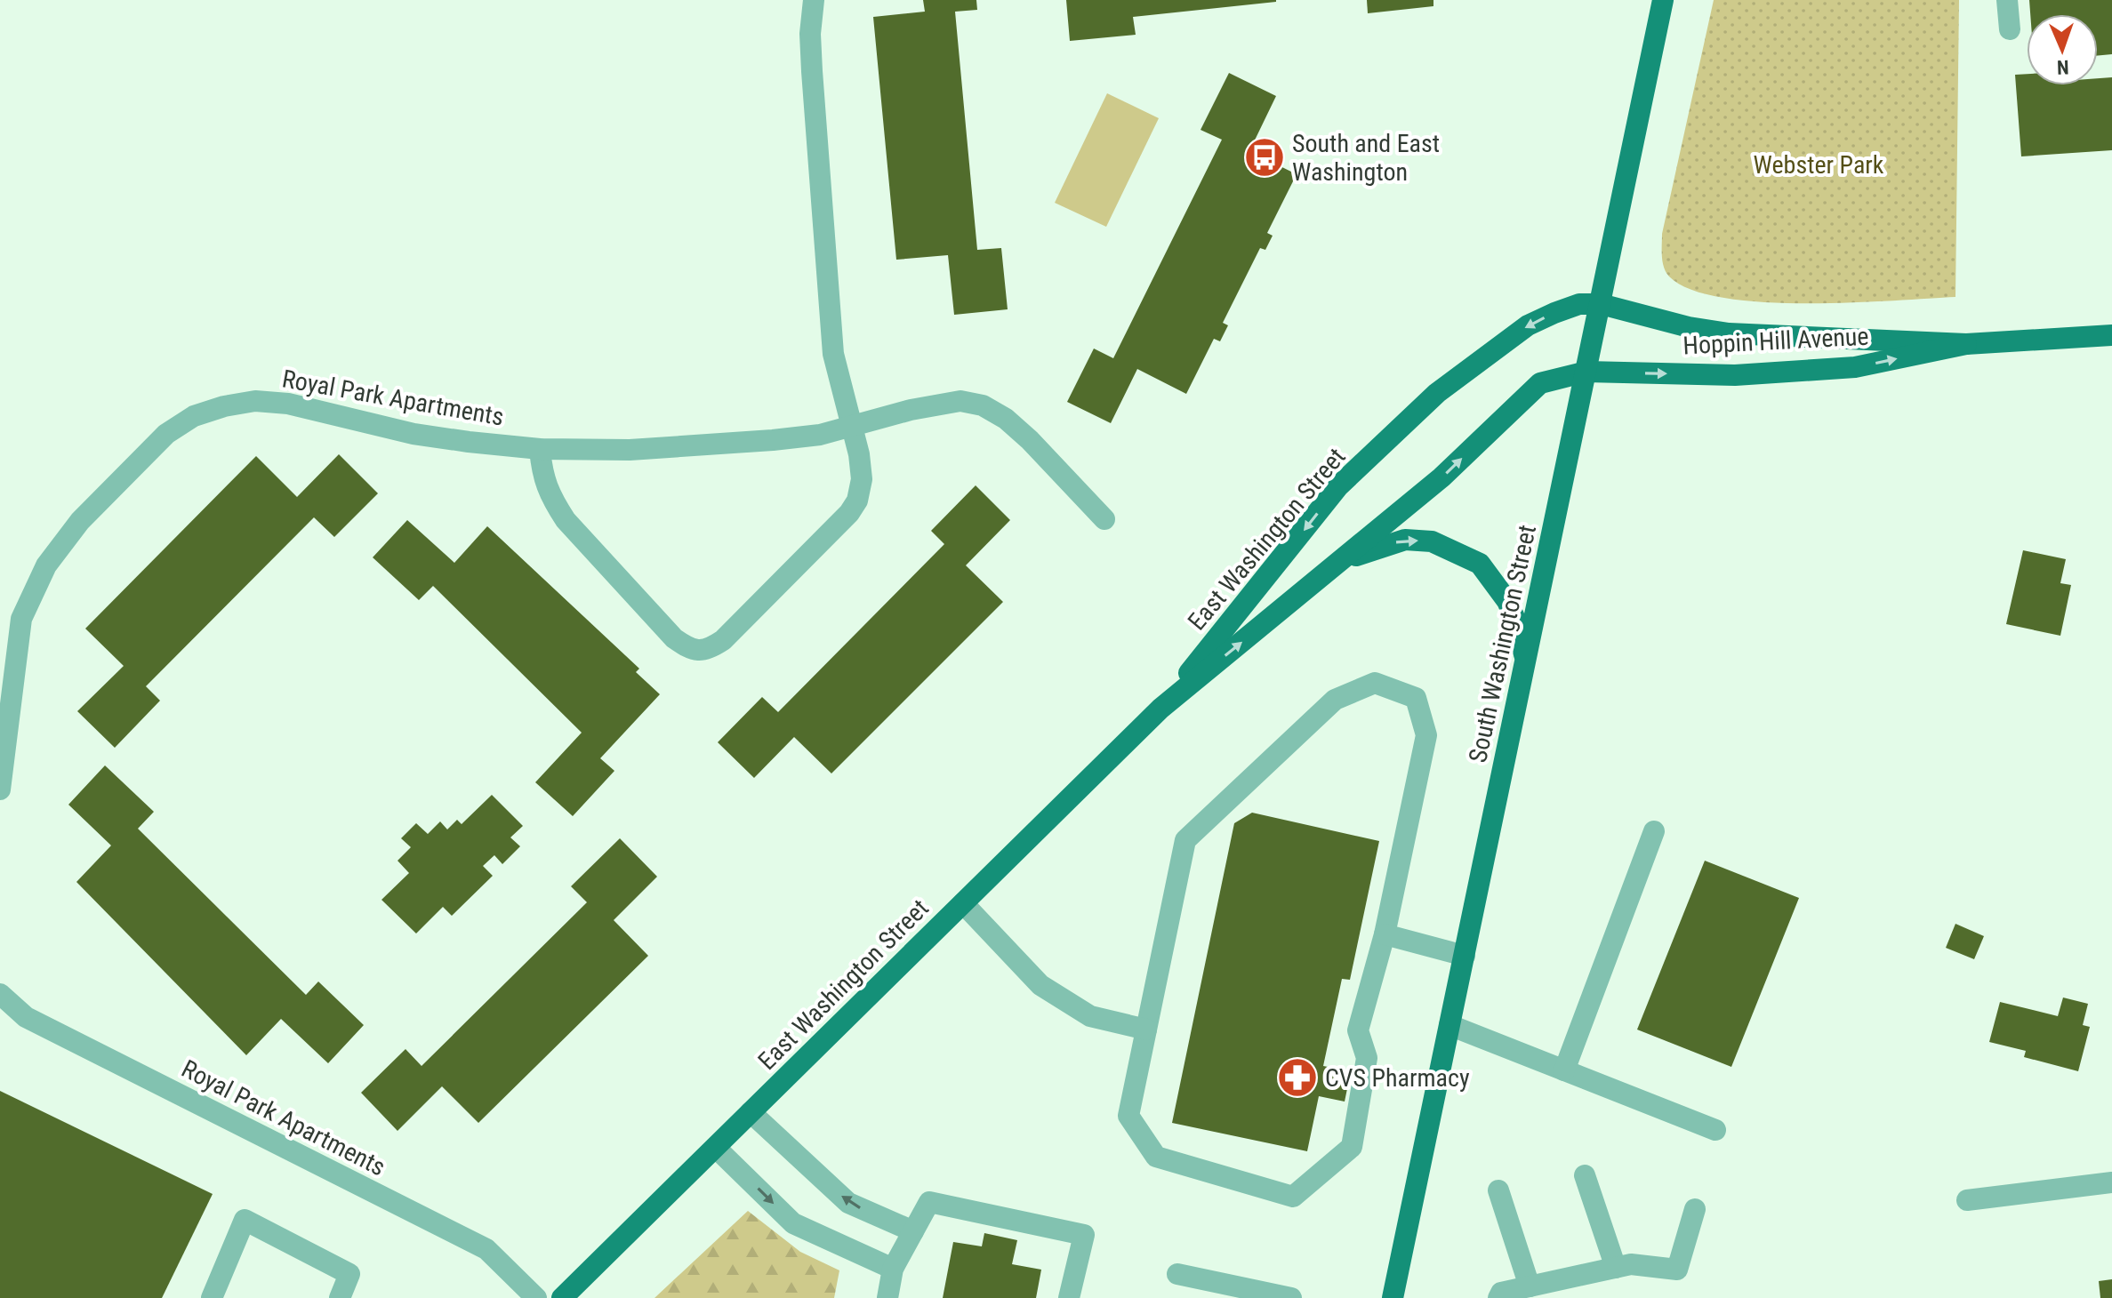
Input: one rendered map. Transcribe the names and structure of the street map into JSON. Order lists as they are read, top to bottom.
{
  "streets": {
    "main road": ["Hoppin Hill Avenue", "East Washington Street", "South Washington Street"],
    "street": ["Royal Park Apartments"]
  },
  "crossings": [
    ["Hoppin Hill Avenue", "East Washington Street"],
    ["Hoppin Hill Avenue", "South Washington Street"],
    ["East Washington Street", "South Washington Street"]
  ],
  "parks": ["Webster Park"],
  "places": {
    "bus stop": ["South and East Washington"],
    "pharmacy": ["CVS Pharmacy"]
  },
  "north": "bottom"
}
